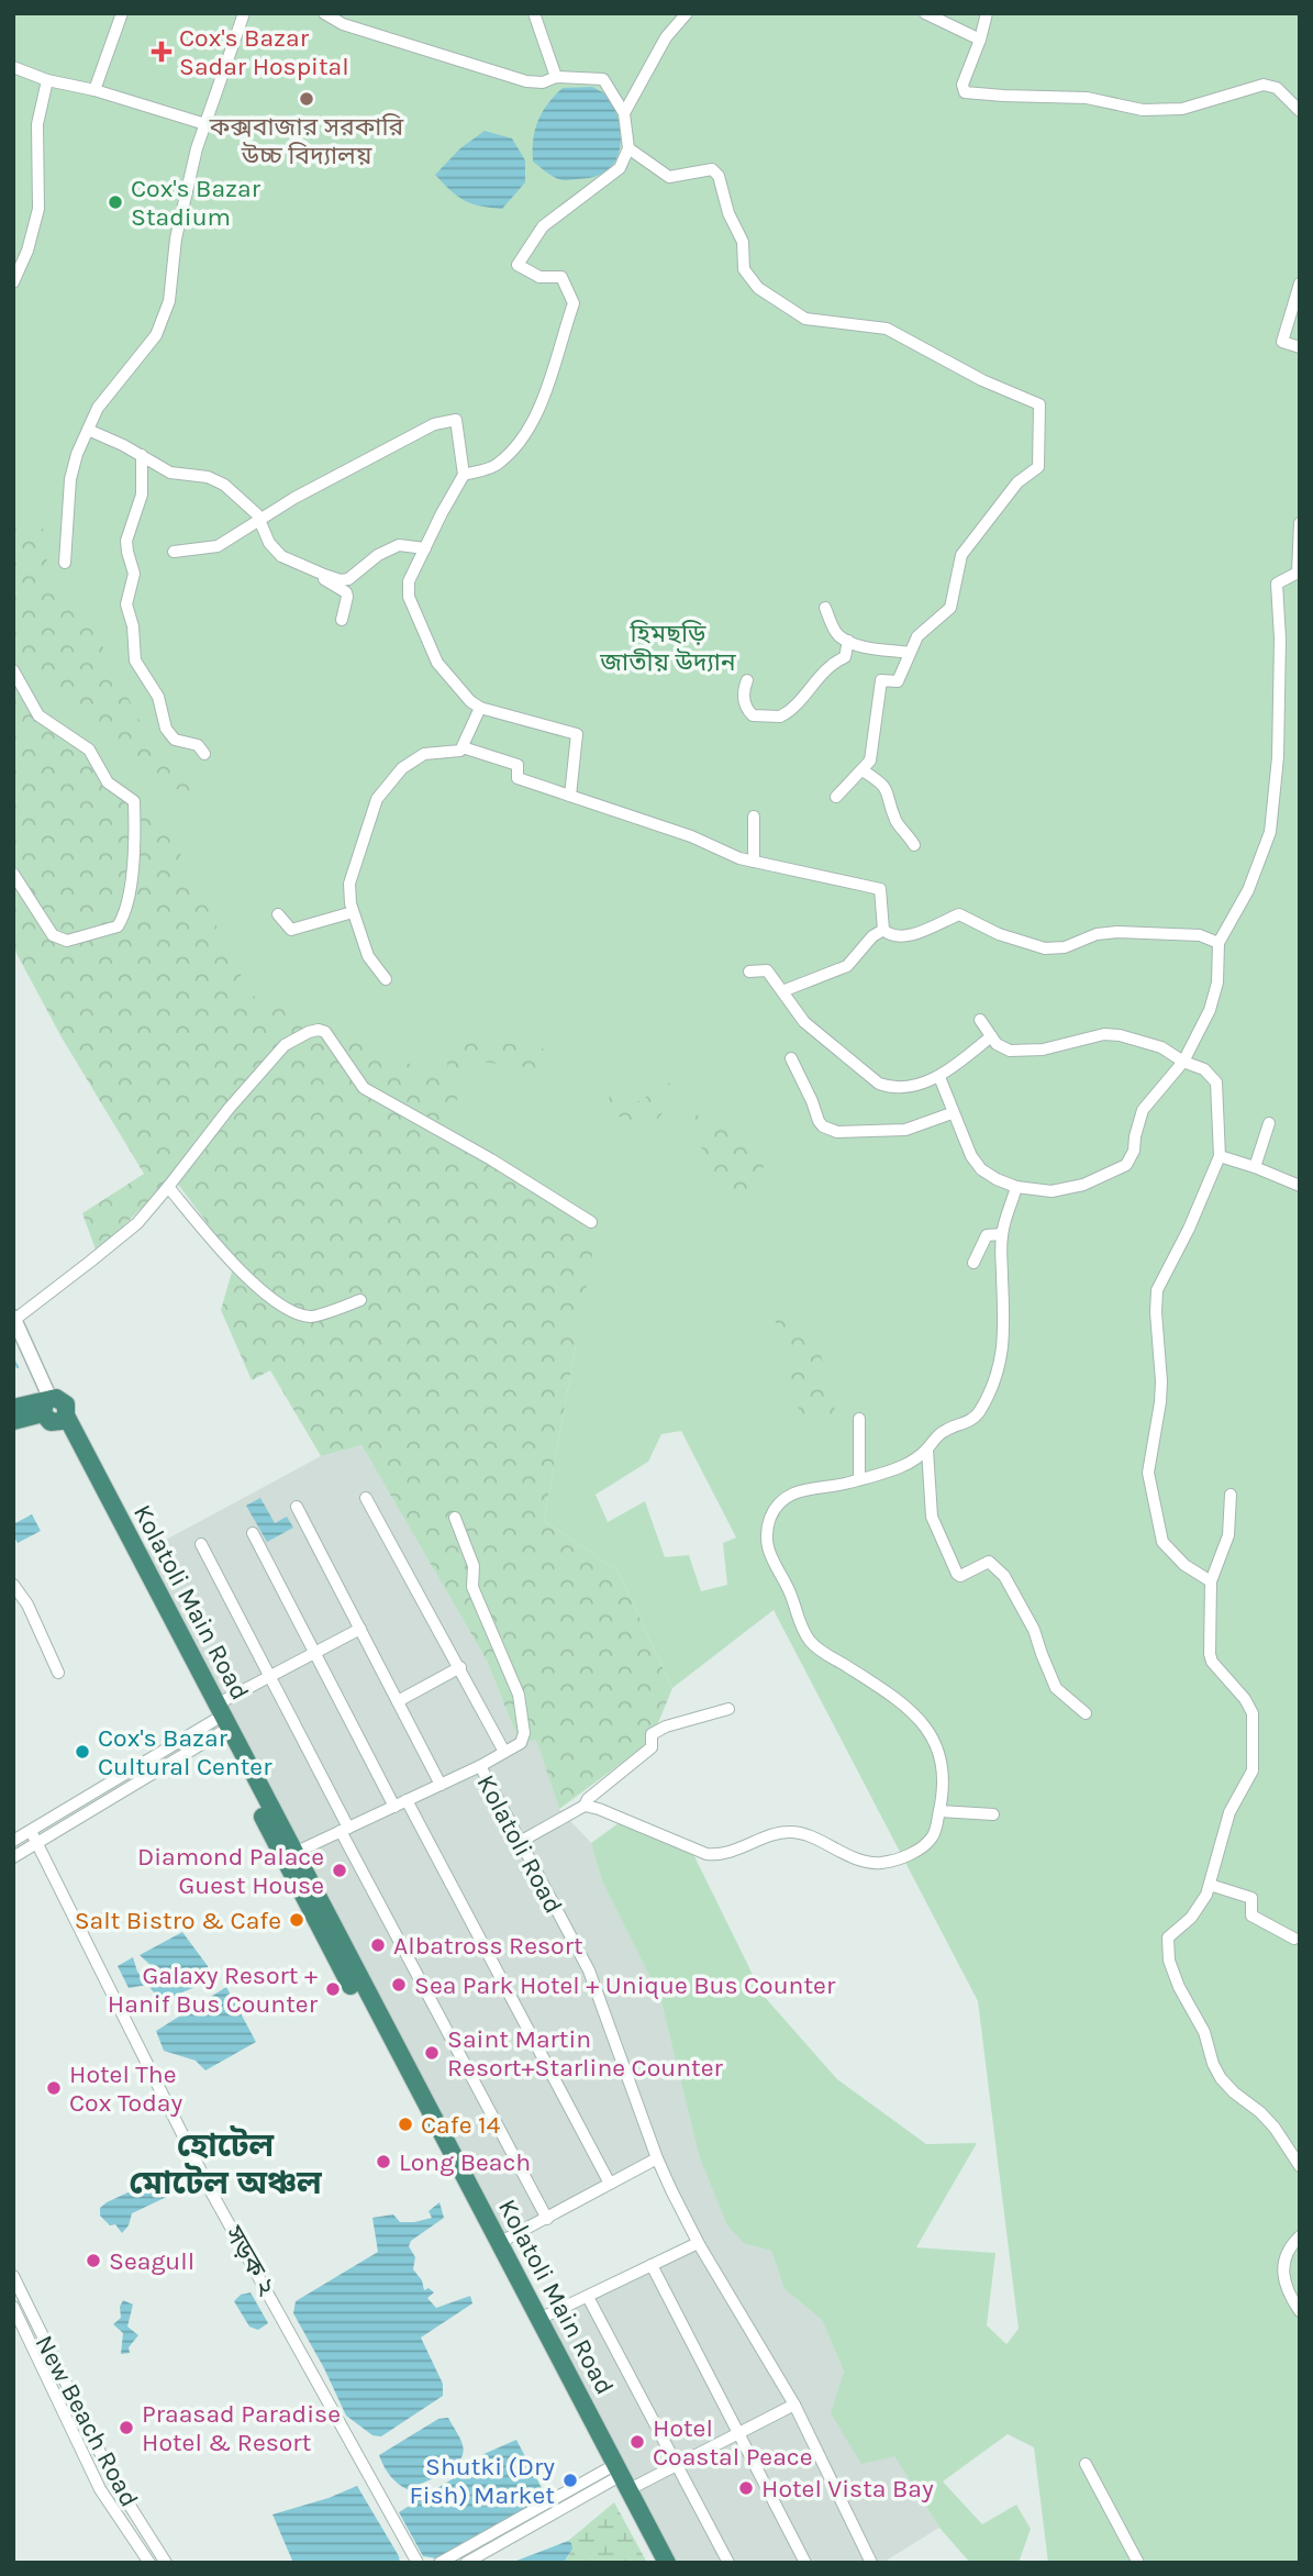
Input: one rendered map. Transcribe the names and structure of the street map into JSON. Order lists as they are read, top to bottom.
{
  "streets": {
    "highway": ["Kolatoli Main Road"],
    "street": ["Kolatoli Road", "সড়ক ২", "New Beach Road"]
  },
  "crossings": [
    ["Kolatoli Main Road", "Kolatoli Road"]
  ],
  "districts": ["হোটেল মোটেল অঞ্চল"],
  "parks": ["হিমছড়ি জাতীয় উদ্যান"],
  "places": {
    "health": ["Cox's Bazar Sadar Hospital"],
    "other": [
      "কক্সবাজার সরকারি উচ্চ বিদ্যালয়",
      "Cox's Bazar Stadium",
      "Cox's Bazar Cultural Center",
      "Diamond Palace Guest House",
      "Salt Bistro & Cafe",
      "Albatross Resort",
      "Sea Park Hotel + Unique Bus Counter",
      "Galaxy Resort + Hanif Bus Counter",
      "Saint Martin Resort+Starline Counter",
      "Hotel The Cox Today",
      "Cafe 14",
      "Long Beach",
      "Seagull",
      "Praasad Paradise Hotel & Resort",
      "Hotel Coastal Peace",
      "Shutki (Dry Fish) Market",
      "Hotel Vista Bay"
    ]
  }
}
